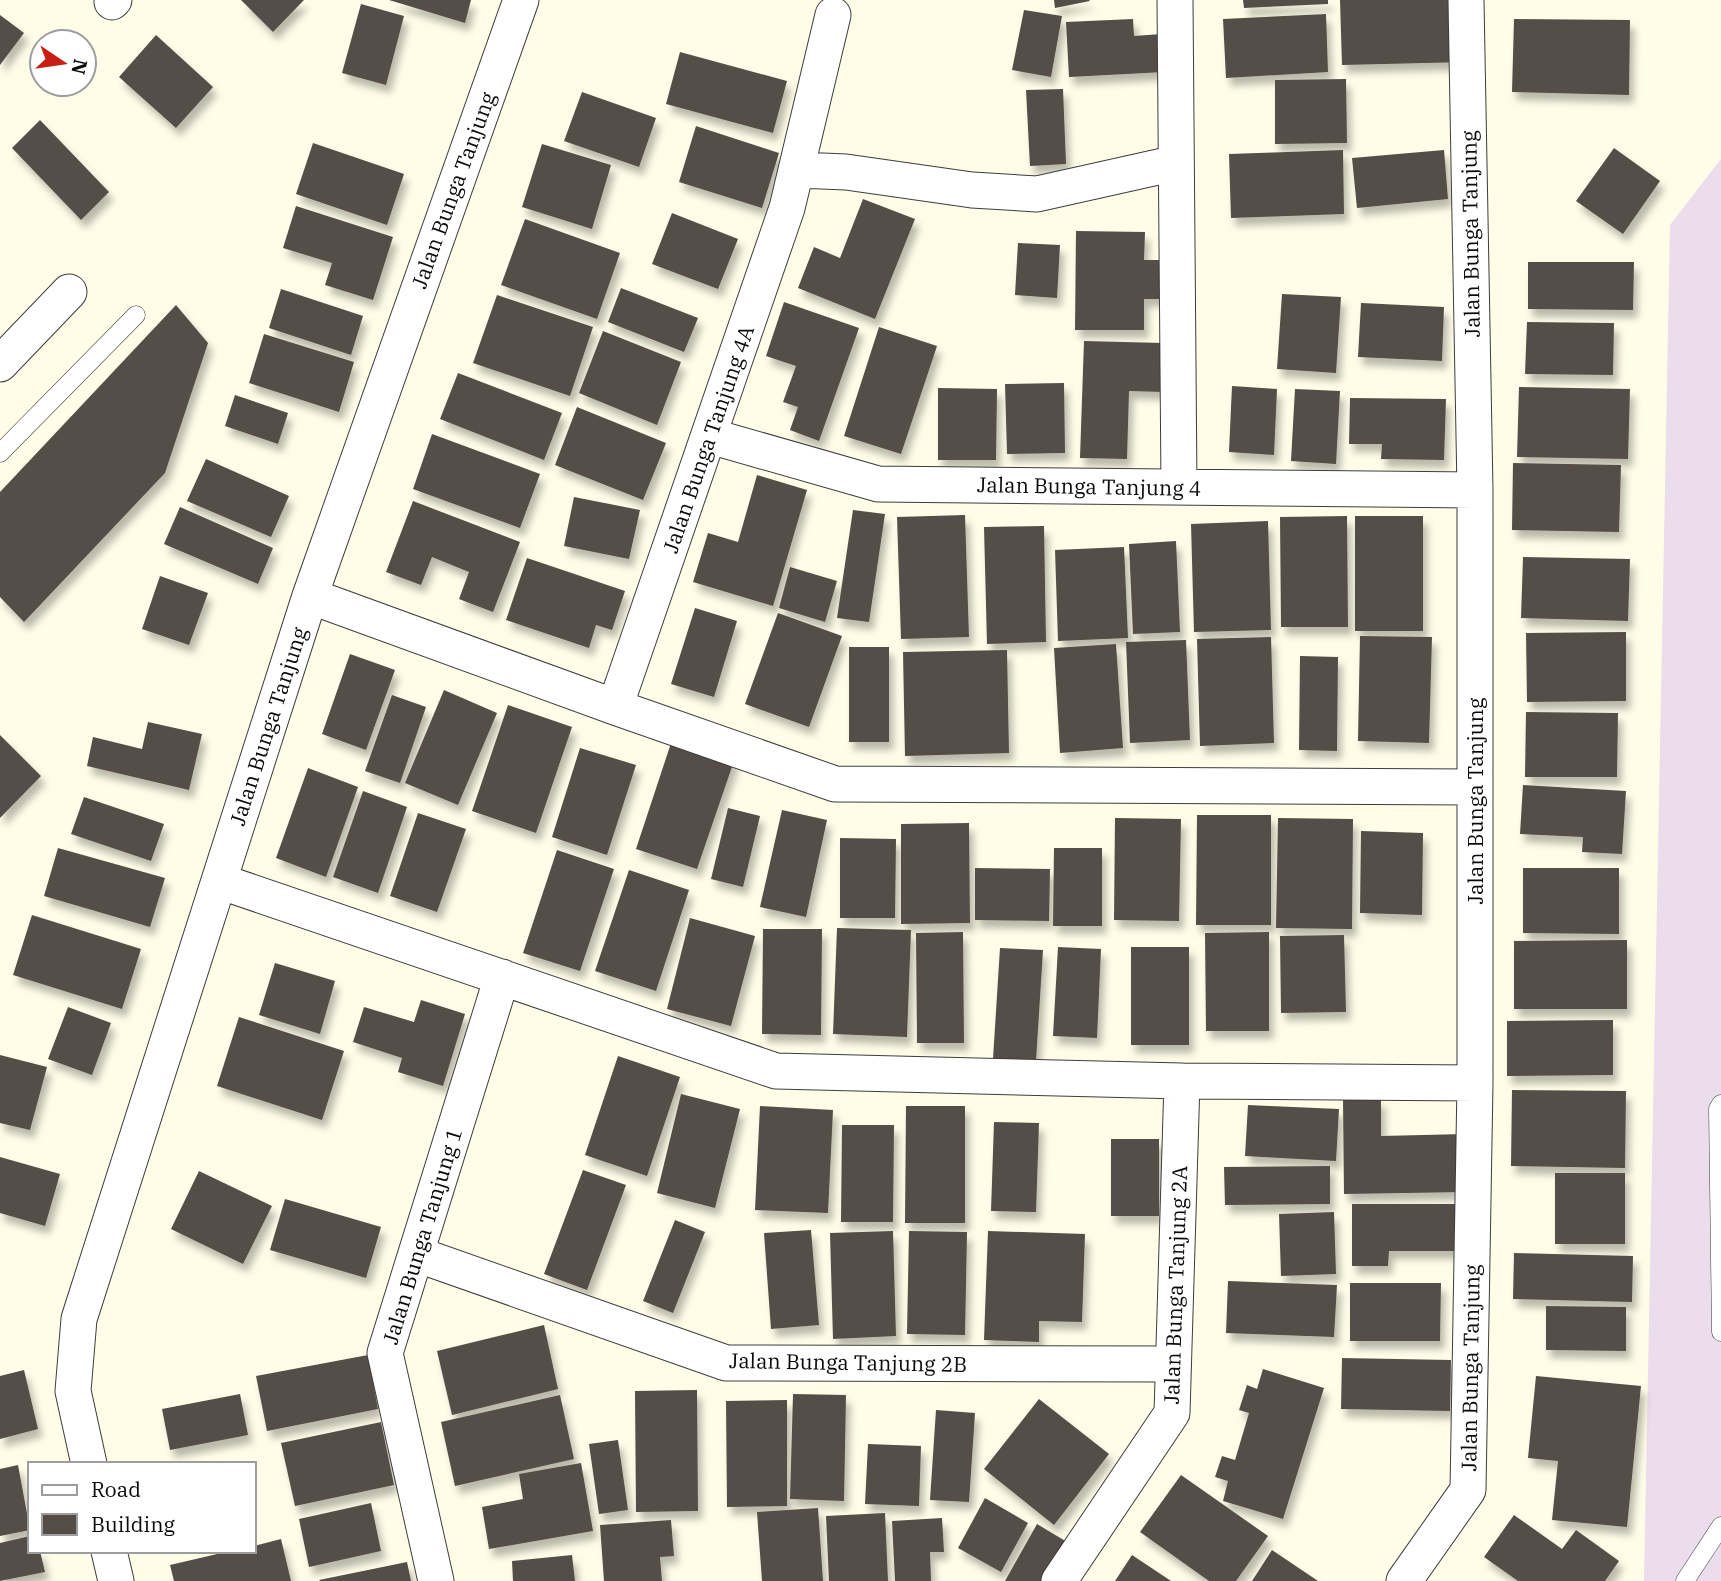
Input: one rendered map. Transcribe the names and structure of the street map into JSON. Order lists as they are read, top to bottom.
{
  "streets": {
    "street": [
      "Jalan Bunga Tanjung",
      "Jalan Bunga Tanjung 4A",
      "Jalan Bunga Tanjung 4",
      "Jalan Bunga Tanjung 1",
      "Jalan Bunga Tanjung 2A",
      "Jalan Bunga Tanjung 2B"
    ]
  },
  "crossings": [
    ["Jalan Bunga Tanjung", "Jalan Bunga Tanjung 4"],
    ["Jalan Bunga Tanjung 4A", "Jalan Bunga Tanjung 4"],
    ["Jalan Bunga Tanjung 1", "Jalan Bunga Tanjung 2B"],
    ["Jalan Bunga Tanjung 2A", "Jalan Bunga Tanjung 2B"]
  ],
  "legend": ["Road", "Building"],
  "north": "right"
}
